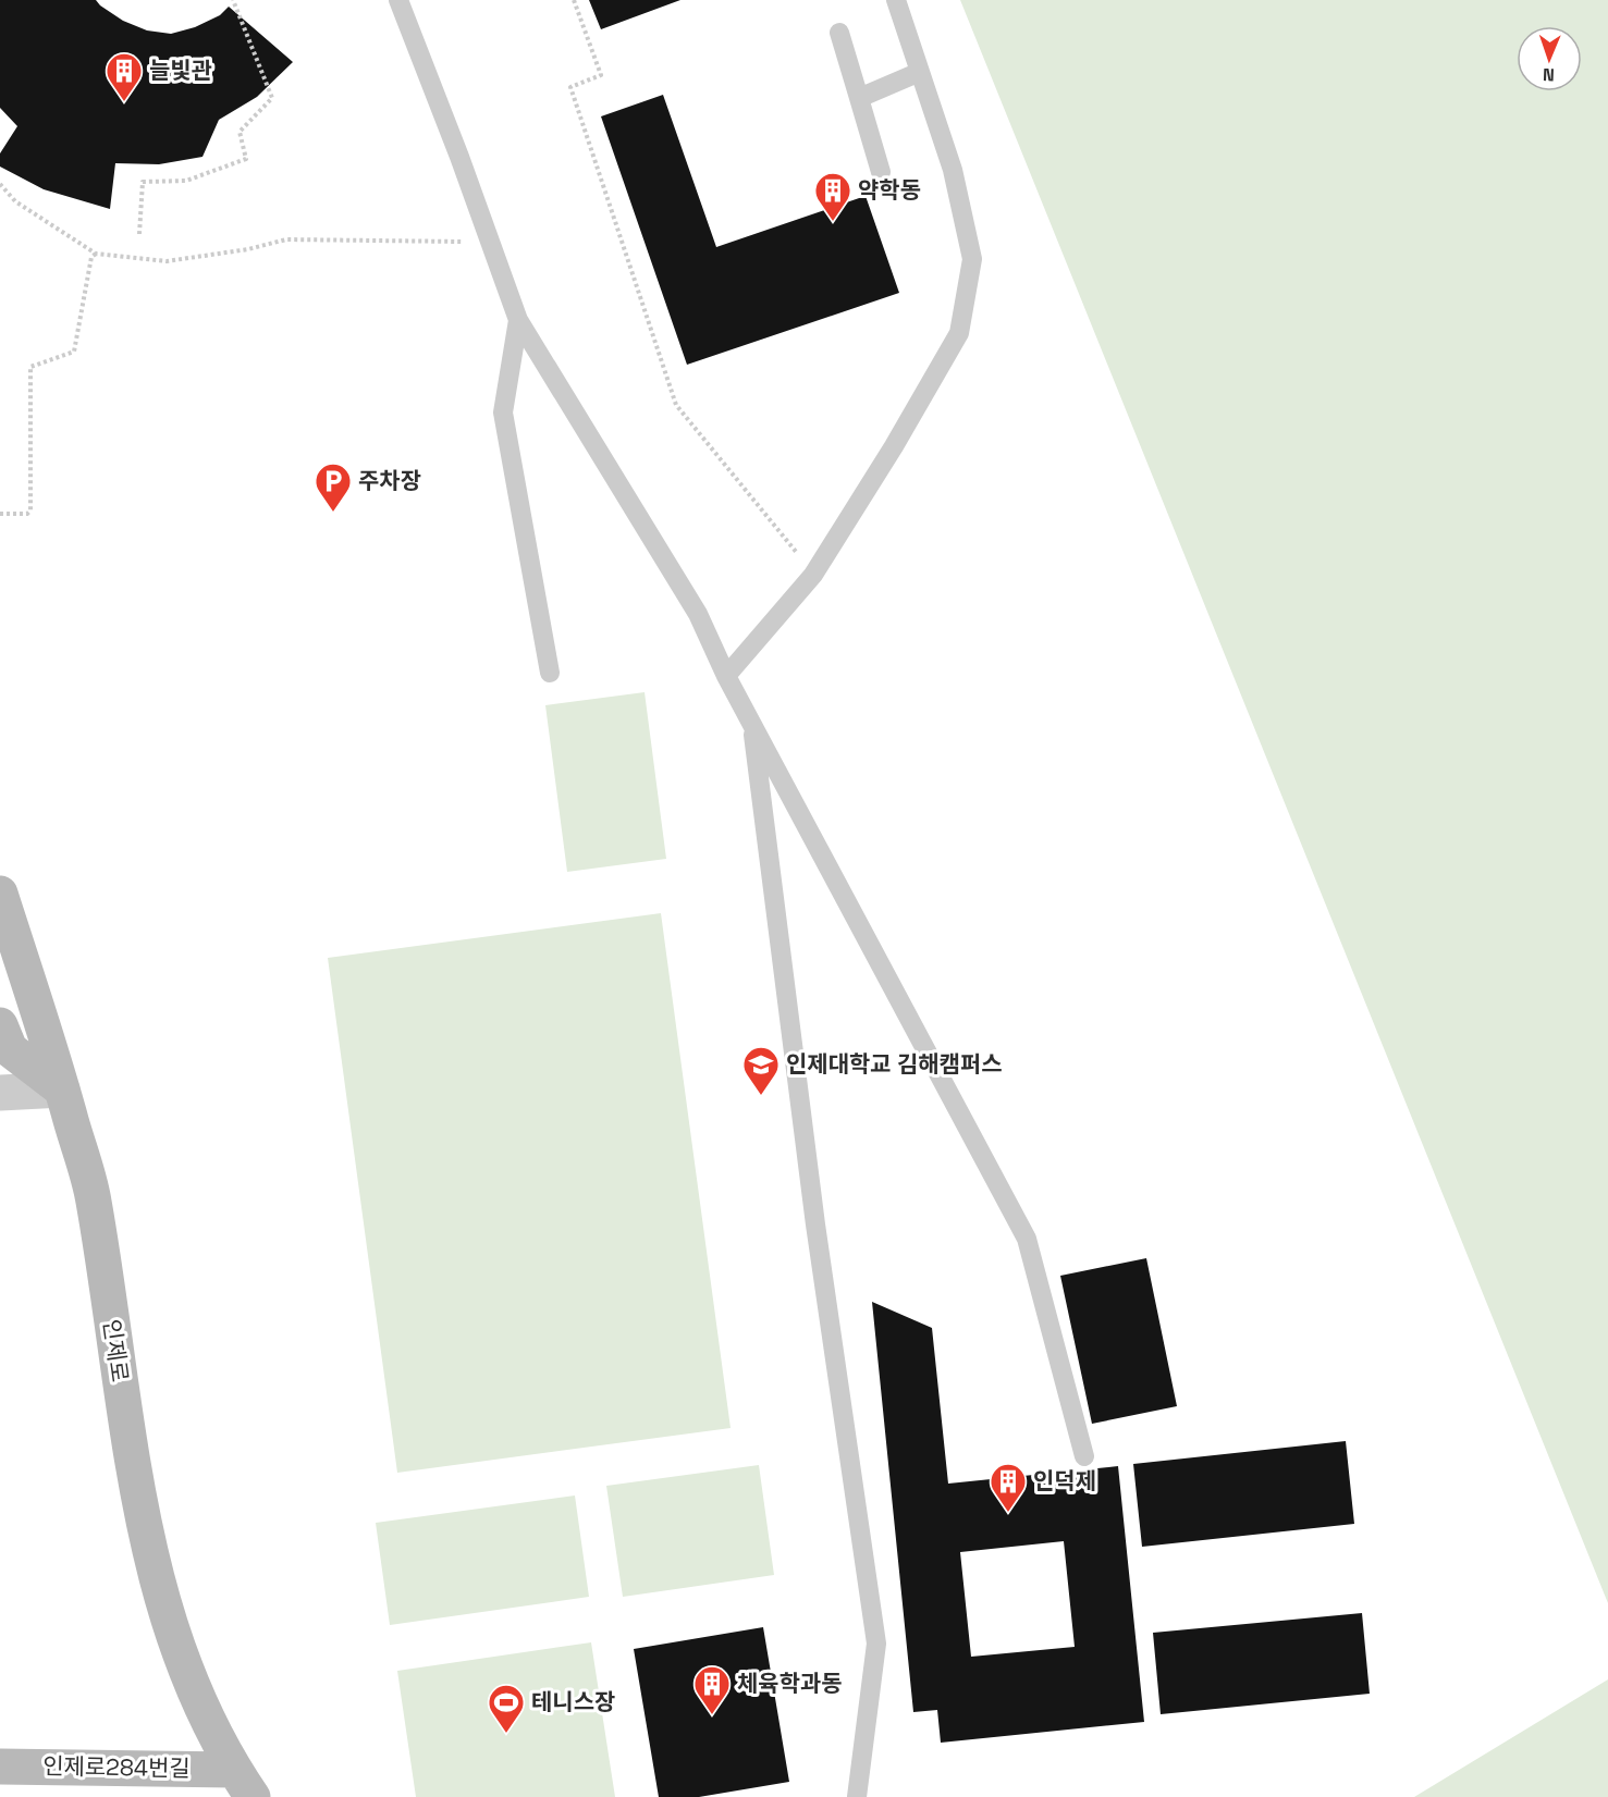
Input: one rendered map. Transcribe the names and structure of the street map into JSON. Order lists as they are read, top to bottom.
{
  "streets": {
    "main road": ["인제로", "인제로284번길"]
  },
  "crossings": [
    ["인제로", "인제로284번길"]
  ],
  "places": {
    "building": [
      "늘빛관",
      "약학동",
      "인덕제",
      "체육학과동"
    ],
    "parking": ["주차장"],
    "school or university": ["인제대학교 김해캠퍼스"],
    "sports": ["테니스장"]
  },
  "north": "bottom"
}
